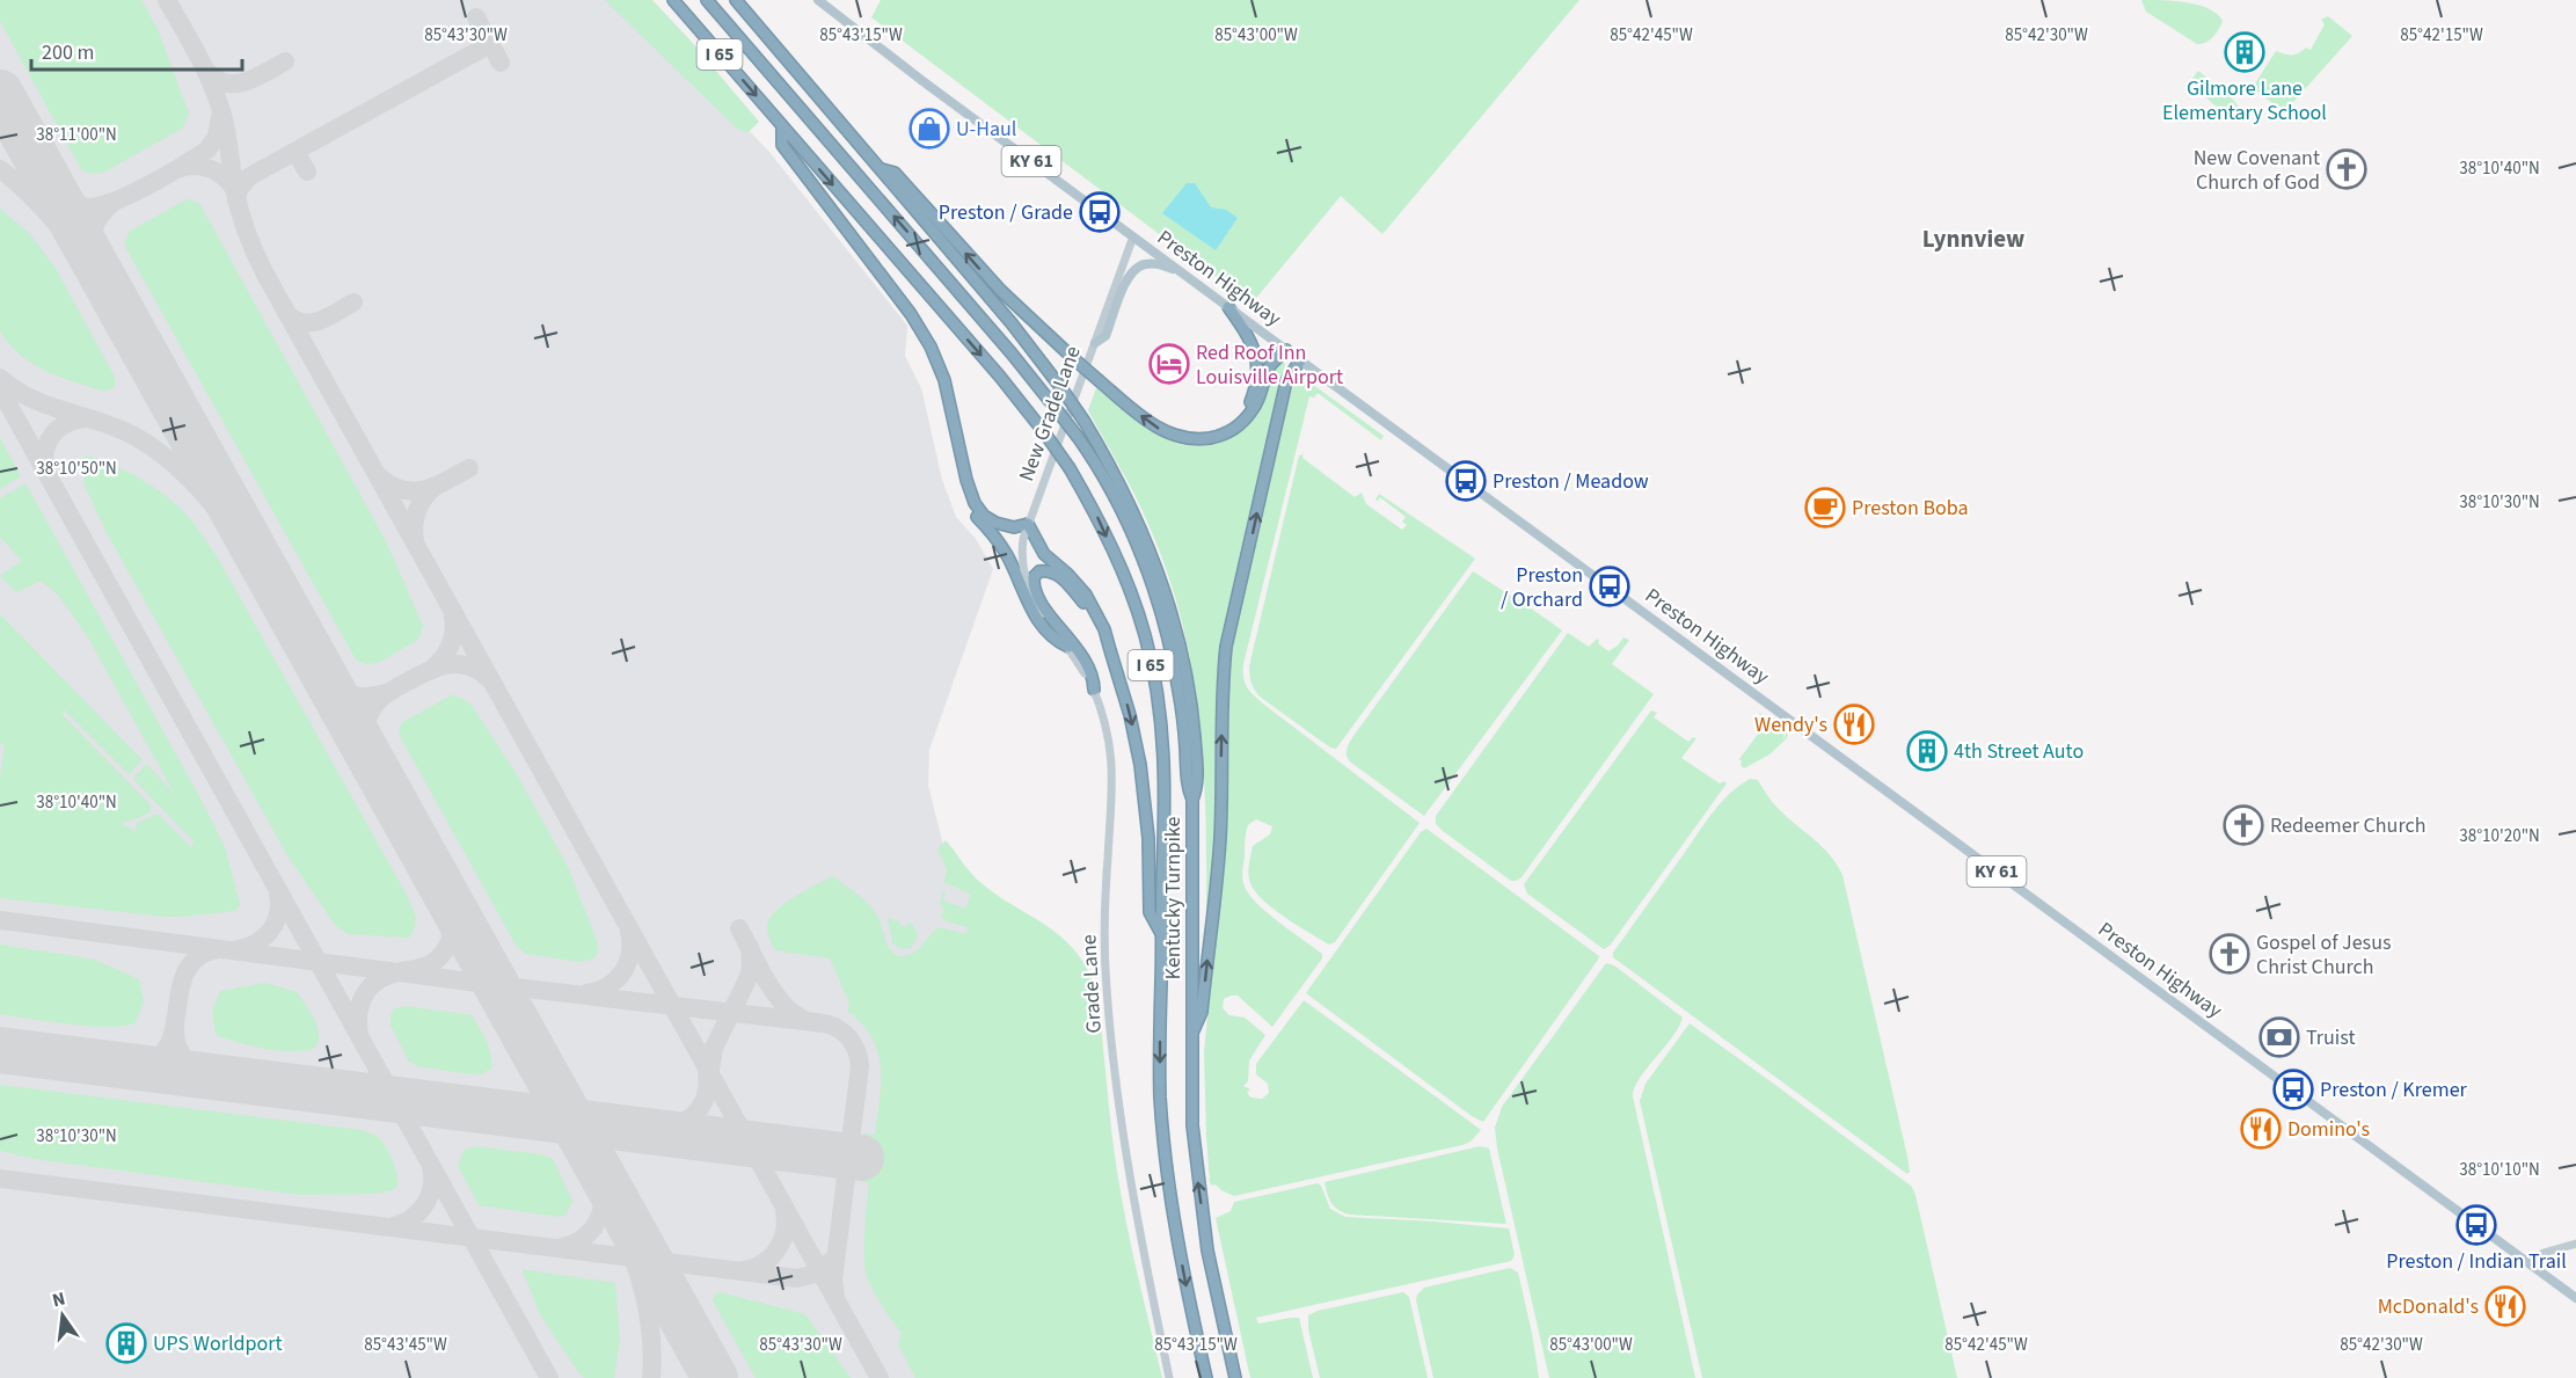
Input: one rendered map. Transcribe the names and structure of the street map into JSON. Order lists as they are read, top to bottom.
{
  "streets": {
    "highway": ["I 65", "Kentucky Turnpike"],
    "main road": [
      "KY 61",
      "Preston Highway",
      "New Grade Lane",
      "Grade Lane"
    ]
  },
  "crossings": [
    ["Preston Highway", "New Grade Lane"],
    ["New Grade Lane", "Grade Lane"]
  ],
  "districts": ["Lynnview"],
  "places": {
    "building": ["Gilmore Lane Elementary School", "4th Street Auto", "UPS Worldport"],
    "shop": ["U-Haul"],
    "church": ["New Covenant Church of God", "Redeemer Church", "Gospel of Jesus Christ Church"],
    "bus stop": [
      "Preston / Grade",
      "Preston / Meadow",
      "Preston / Orchard",
      "Preston / Kremer",
      "Preston / Indian Trail"
    ],
    "hotel": ["Red Roof Inn Louisville Airport"],
    "cafe": ["Preston Boba"],
    "restaurant": ["Wendy's", "Domino's", "McDonald's"],
    "bank": ["Truist"]
  },
  "scale_bar": "200 m",
  "north": "top",
  "coordinates": [
    "85°43'30\"W",
    "85°43'15\"W",
    "85°43'00\"W",
    "85°42'45\"W",
    "85°42'30\"W",
    "85°42'15\"W",
    "38°11'00\"N",
    "38°10'40\"N",
    "38°10'50\"N",
    "38°10'30\"N",
    "38°10'20\"N",
    "38°10'10\"N",
    "85°43'45\"W"
  ]
}
